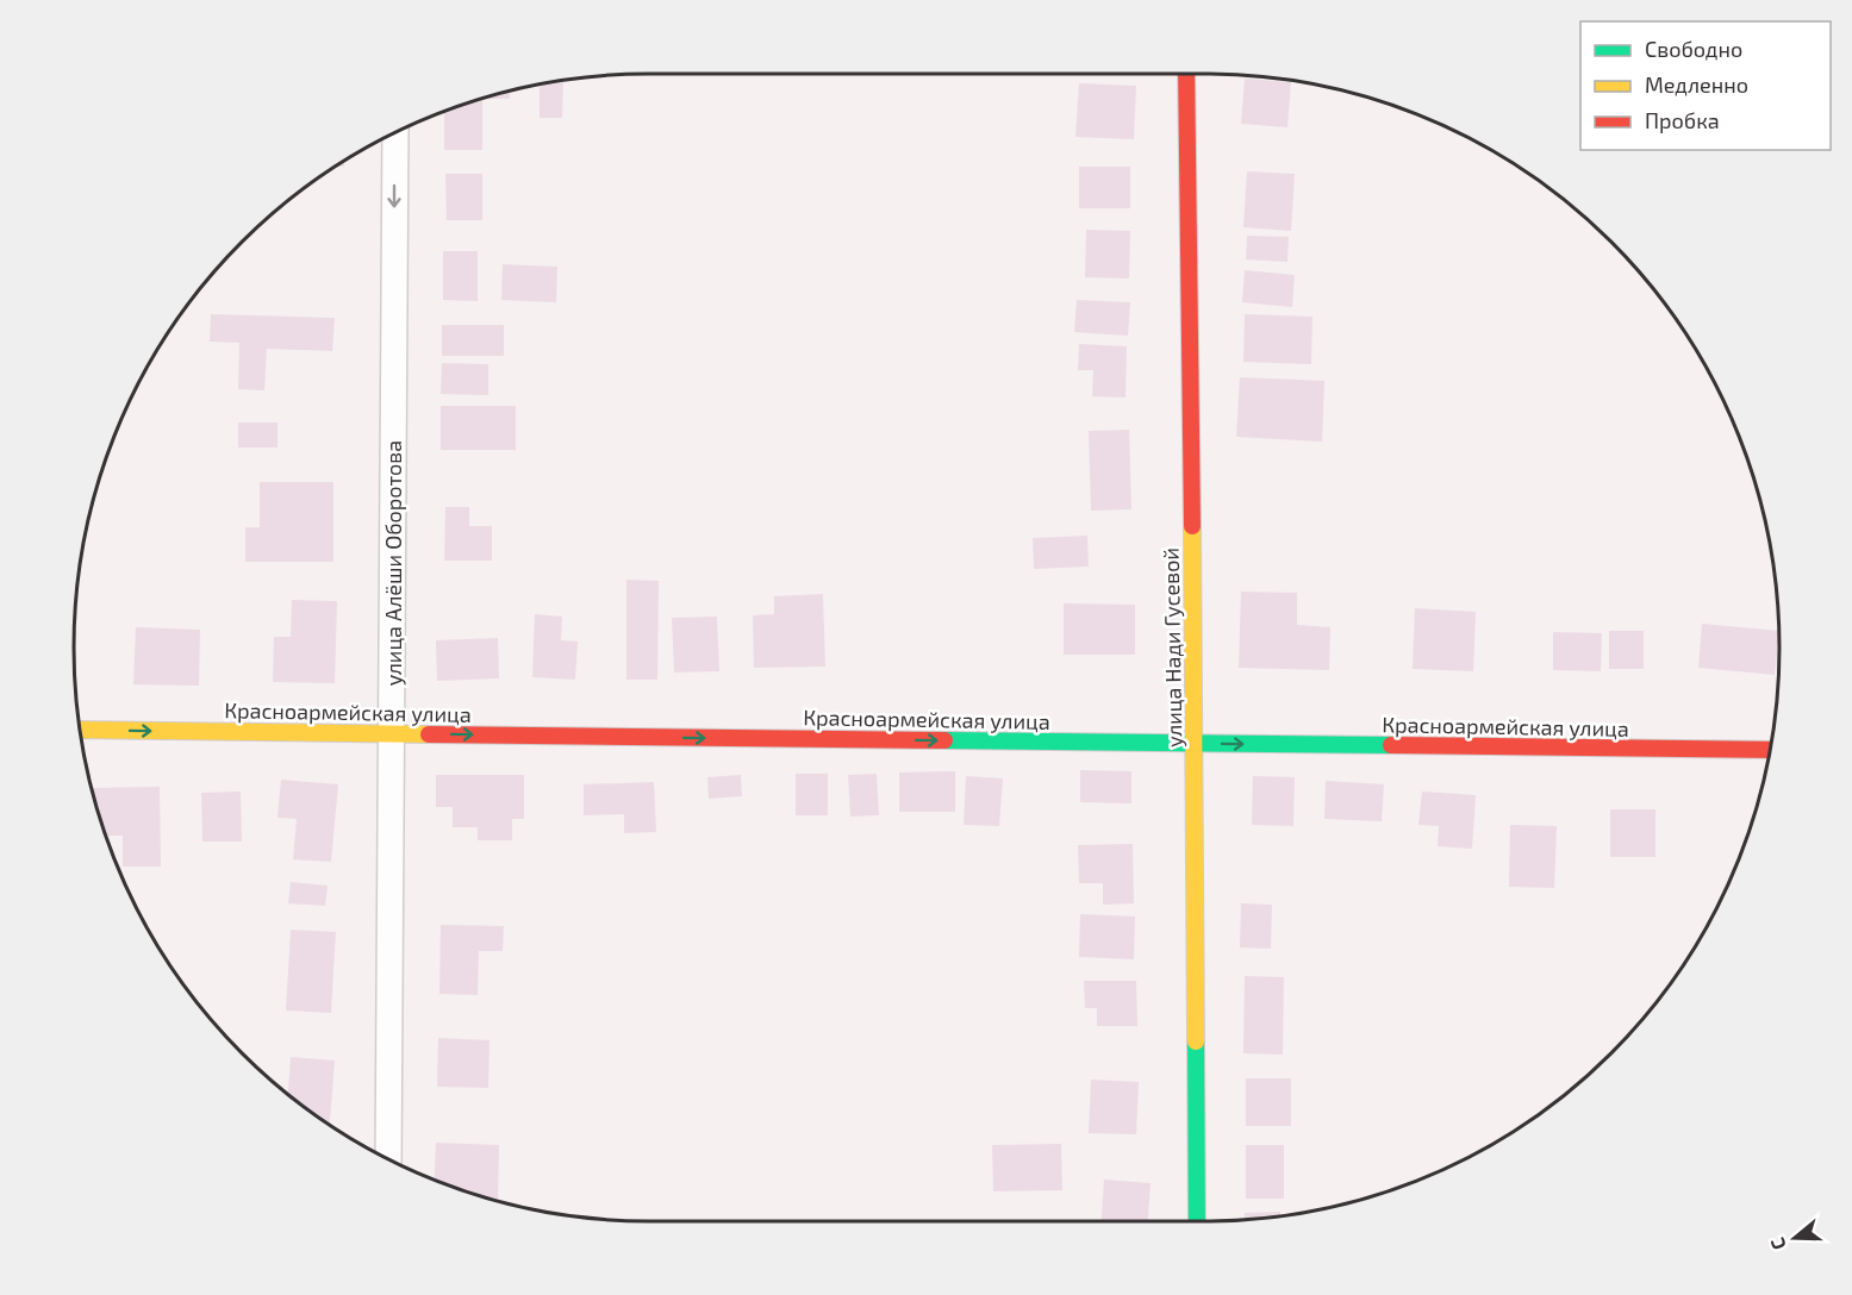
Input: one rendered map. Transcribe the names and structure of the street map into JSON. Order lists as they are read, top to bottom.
{
  "streets": {
    "street": ["улица Алёши Оборотова", "улица Нади Гусевой", "Красноармейская улица"]
  },
  "crossings": [
    ["улица Алёши Оборотова", "Красноармейская улица"],
    ["улица Нади Гусевой", "Красноармейская улица"]
  ],
  "one_way": ["улица Алёши Оборотова", "Красноармейская улица"],
  "legend": ["Свободно", "Медленно", "Пробка"],
  "north": "left"
}
